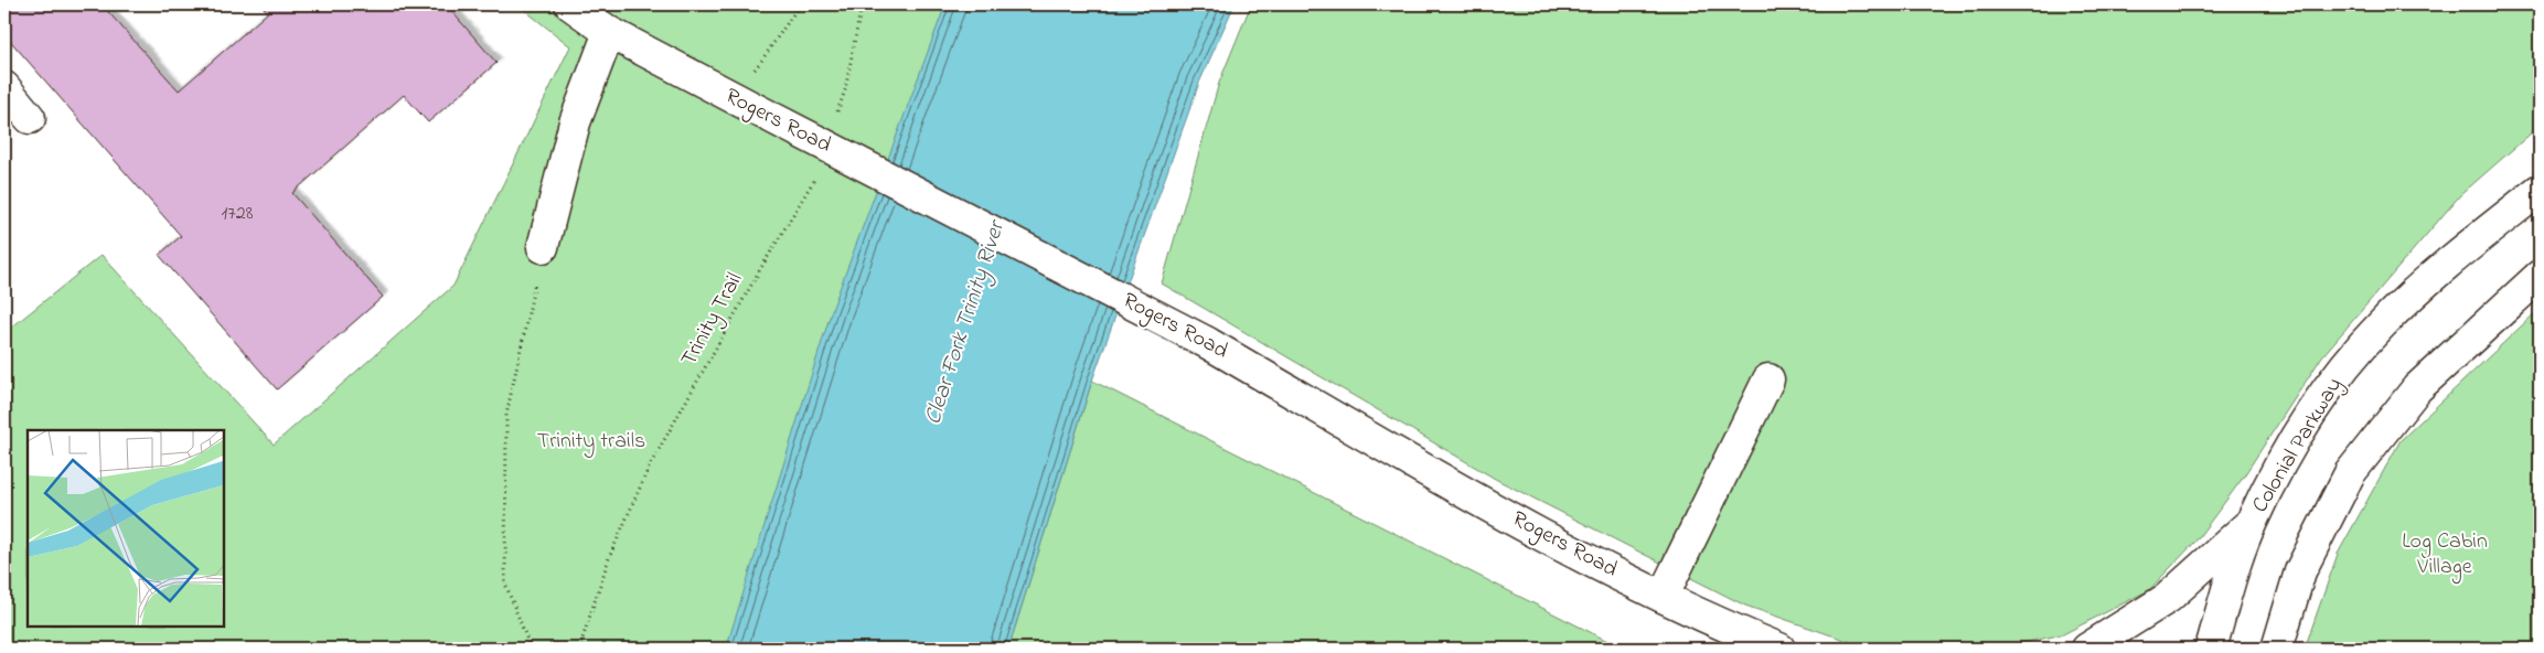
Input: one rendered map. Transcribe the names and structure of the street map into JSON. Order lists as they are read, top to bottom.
{
  "streets": {
    "street": ["Rogers Road", "Colonial Parkway"],
    "path": ["Trinity Trail"]
  },
  "water": ["Clear Fork Trinity River"],
  "parks": ["Trinity trails", "Log Cabin Village"],
  "house_numbers": ["1728"]
}
